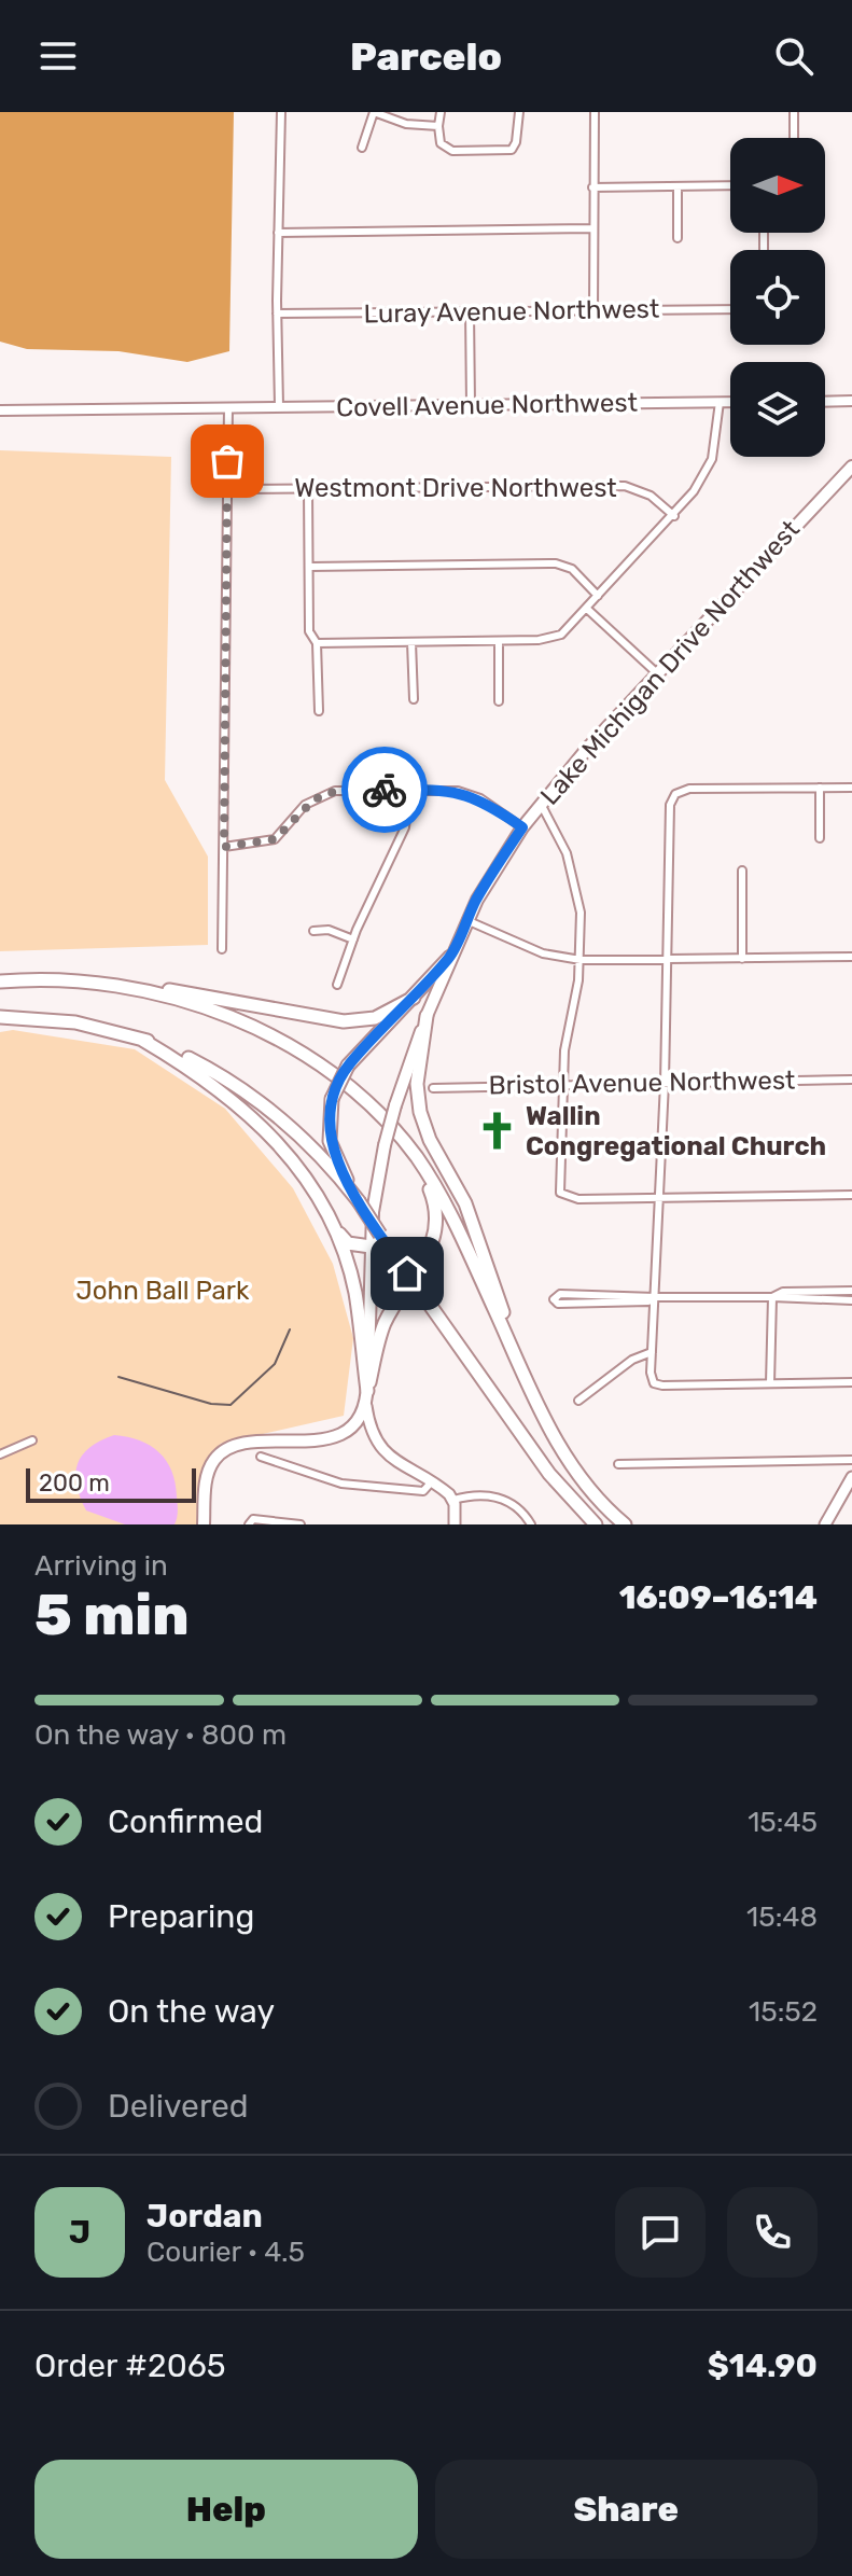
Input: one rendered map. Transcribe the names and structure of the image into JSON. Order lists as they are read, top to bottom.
{
  "streets": {
    "main road": ["Lake Michigan Drive Northwest"],
    "street": [
      "Luray Avenue Northwest",
      "Covell Avenue Northwest",
      "Westmont Drive Northwest",
      "Bristol Avenue Northwest"
    ]
  },
  "parks": ["John Ball Park"],
  "places": {
    "church": ["Wallin Congregational Church"]
  },
  "scale_bar": "200 m",
  "north": "right",
  "page": {
    "header": "Parcelo",
    "scale": "200 m",
    "heading": ["5 min", "Arriving in", "16:09–16:14"],
    "panel": [
      "Jordan",
      "Courier · 4.5",
      "Order #2065",
      "$14.90"
    ],
    "bar": "On the way · 800 m",
    "list": [
      ["Confirmed", "15:45"],
      ["Preparing", "15:48"],
      ["On the way", "15:52"],
      "Delivered"
    ],
    "round": "J",
    "buttons": ["Help", "Share"]
  }
}
